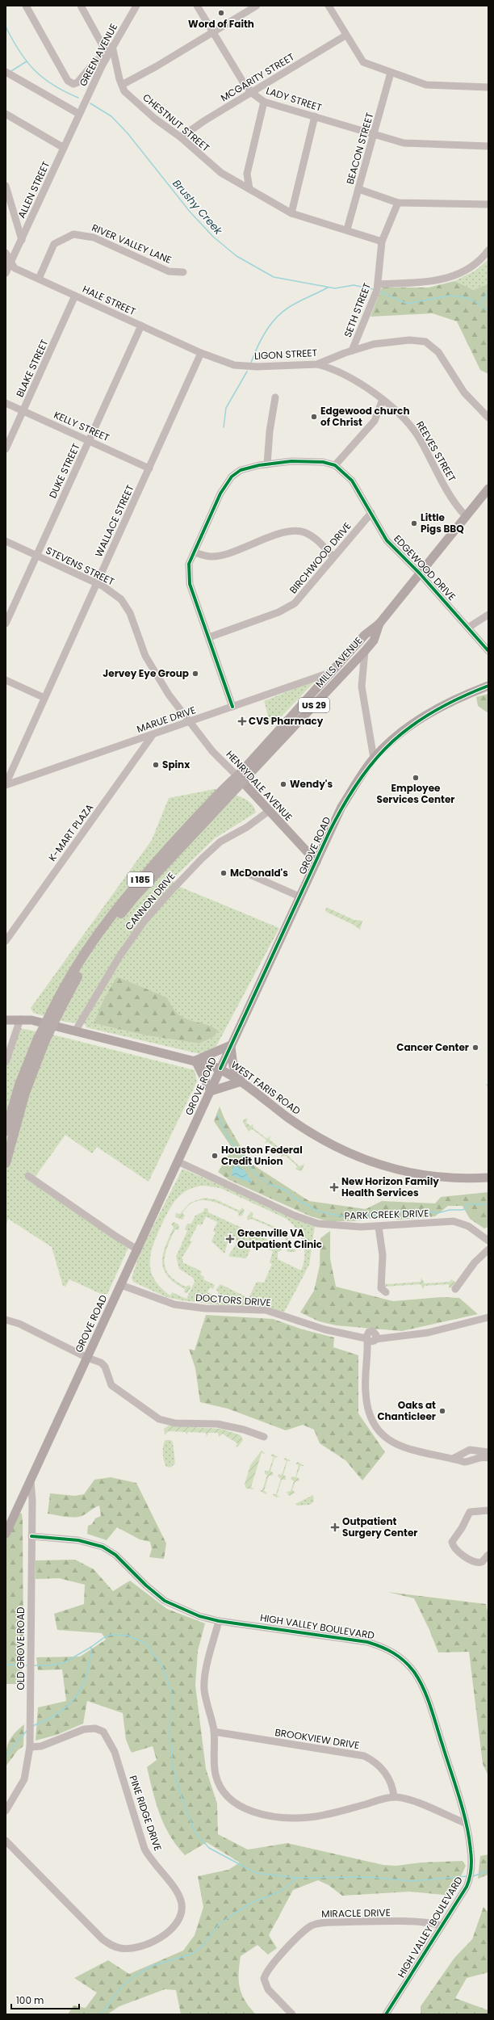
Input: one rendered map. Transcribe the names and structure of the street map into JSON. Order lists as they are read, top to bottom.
{
  "streets": {
    "highway": ["I 185"],
    "main road": [
      "MILLS AVENUE",
      "US 29",
      "HENRYDALE AVENUE",
      "GROVE ROAD",
      "WEST FARIS ROAD"
    ],
    "street": [
      "GREEN AVENUE",
      "MCGARITY STREET",
      "LADY STREET",
      "CHESTNUT STREET",
      "BEACON STREET",
      "ALLEN STREET",
      "RIVER VALLEY LANE",
      "HALE STREET",
      "SETH STREET",
      "LIGON STREET",
      "BLAKE STREET",
      "KELLY STREET",
      "REEVES STREET",
      "DUKE STREET",
      "WALLACE STREET",
      "BIRCHWOOD DRIVE",
      "STEVENS STREET",
      "EDGEWOOD DRIVE",
      "MARUE DRIVE",
      "K-MART PLAZA",
      "CANNON DRIVE",
      "PARK CREEK DRIVE",
      "DOCTORS DRIVE",
      "HIGH VALLEY BOULEVARD",
      "OLD GROVE ROAD",
      "BROOKVIEW DRIVE",
      "PINE RIDGE DRIVE",
      "MIRACLE DRIVE"
    ]
  },
  "crossings": [
    ["GREEN AVENUE", "CHESTNUT STREET"],
    ["GREEN AVENUE", "ALLEN STREET"],
    ["MCGARITY STREET", "LADY STREET"],
    ["MCGARITY STREET", "CHESTNUT STREET"],
    ["LADY STREET", "BEACON STREET"],
    ["CHESTNUT STREET", "BEACON STREET"],
    ["CHESTNUT STREET", "SETH STREET"],
    ["ALLEN STREET", "HALE STREET"],
    ["RIVER VALLEY LANE", "HALE STREET"],
    ["HALE STREET", "LIGON STREET"],
    ["HALE STREET", "BLAKE STREET"],
    ["HALE STREET", "DUKE STREET"],
    ["HALE STREET", "WALLACE STREET"],
    ["SETH STREET", "LIGON STREET"],
    ["LIGON STREET", "REEVES STREET"],
    ["LIGON STREET", "WALLACE STREET"],
    ["BLAKE STREET", "KELLY STREET"],
    ["KELLY STREET", "DUKE STREET"],
    ["KELLY STREET", "WALLACE STREET"],
    ["REEVES STREET", "MILLS AVENUE"],
    ["DUKE STREET", "STEVENS STREET"],
    ["WALLACE STREET", "STEVENS STREET"],
    ["WALLACE STREET", "MARUE DRIVE"],
    ["BIRCHWOOD DRIVE", "EDGEWOOD DRIVE"],
    ["STEVENS STREET", "MARUE DRIVE"],
    ["STEVENS STREET", "HENRYDALE AVENUE"],
    ["EDGEWOOD DRIVE", "MILLS AVENUE"],
    ["MILLS AVENUE", "MARUE DRIVE"],
    ["MILLS AVENUE", "HENRYDALE AVENUE"],
    ["MILLS AVENUE", "I 185"],
    ["MARUE DRIVE", "HENRYDALE AVENUE"],
    ["MARUE DRIVE", "K-MART PLAZA"],
    ["HENRYDALE AVENUE", "GROVE ROAD"],
    ["HENRYDALE AVENUE", "I 185"],
    ["HENRYDALE AVENUE", "CANNON DRIVE"],
    ["GROVE ROAD", "WEST FARIS ROAD"],
    ["GROVE ROAD", "PARK CREEK DRIVE"],
    ["GROVE ROAD", "DOCTORS DRIVE"],
    ["GROVE ROAD", "OLD GROVE ROAD"],
    ["CANNON DRIVE", "WEST FARIS ROAD"],
    ["HIGH VALLEY BOULEVARD", "OLD GROVE ROAD"],
    ["HIGH VALLEY BOULEVARD", "MIRACLE DRIVE"],
    ["OLD GROVE ROAD", "PINE RIDGE DRIVE"]
  ],
  "water": ["Brushy Creek"],
  "places": {
    "other": [
      "Word of Faith",
      "Edgewood church of Christ",
      "Little Pigs BBQ",
      "Jervey Eye Group",
      "Spinx",
      "Employee Services Center",
      "Wendy's",
      "McDonald's",
      "Cancer Center",
      "Houston Federal Credit Union",
      "Oaks at Chanticleer"
    ],
    "health": [
      "CVS Pharmacy",
      "New Horizon Family Health Services",
      "Greenville VA Outpatient Clinic",
      "Outpatient Surgery Center"
    ]
  },
  "scale_bar": "100 m"
}
